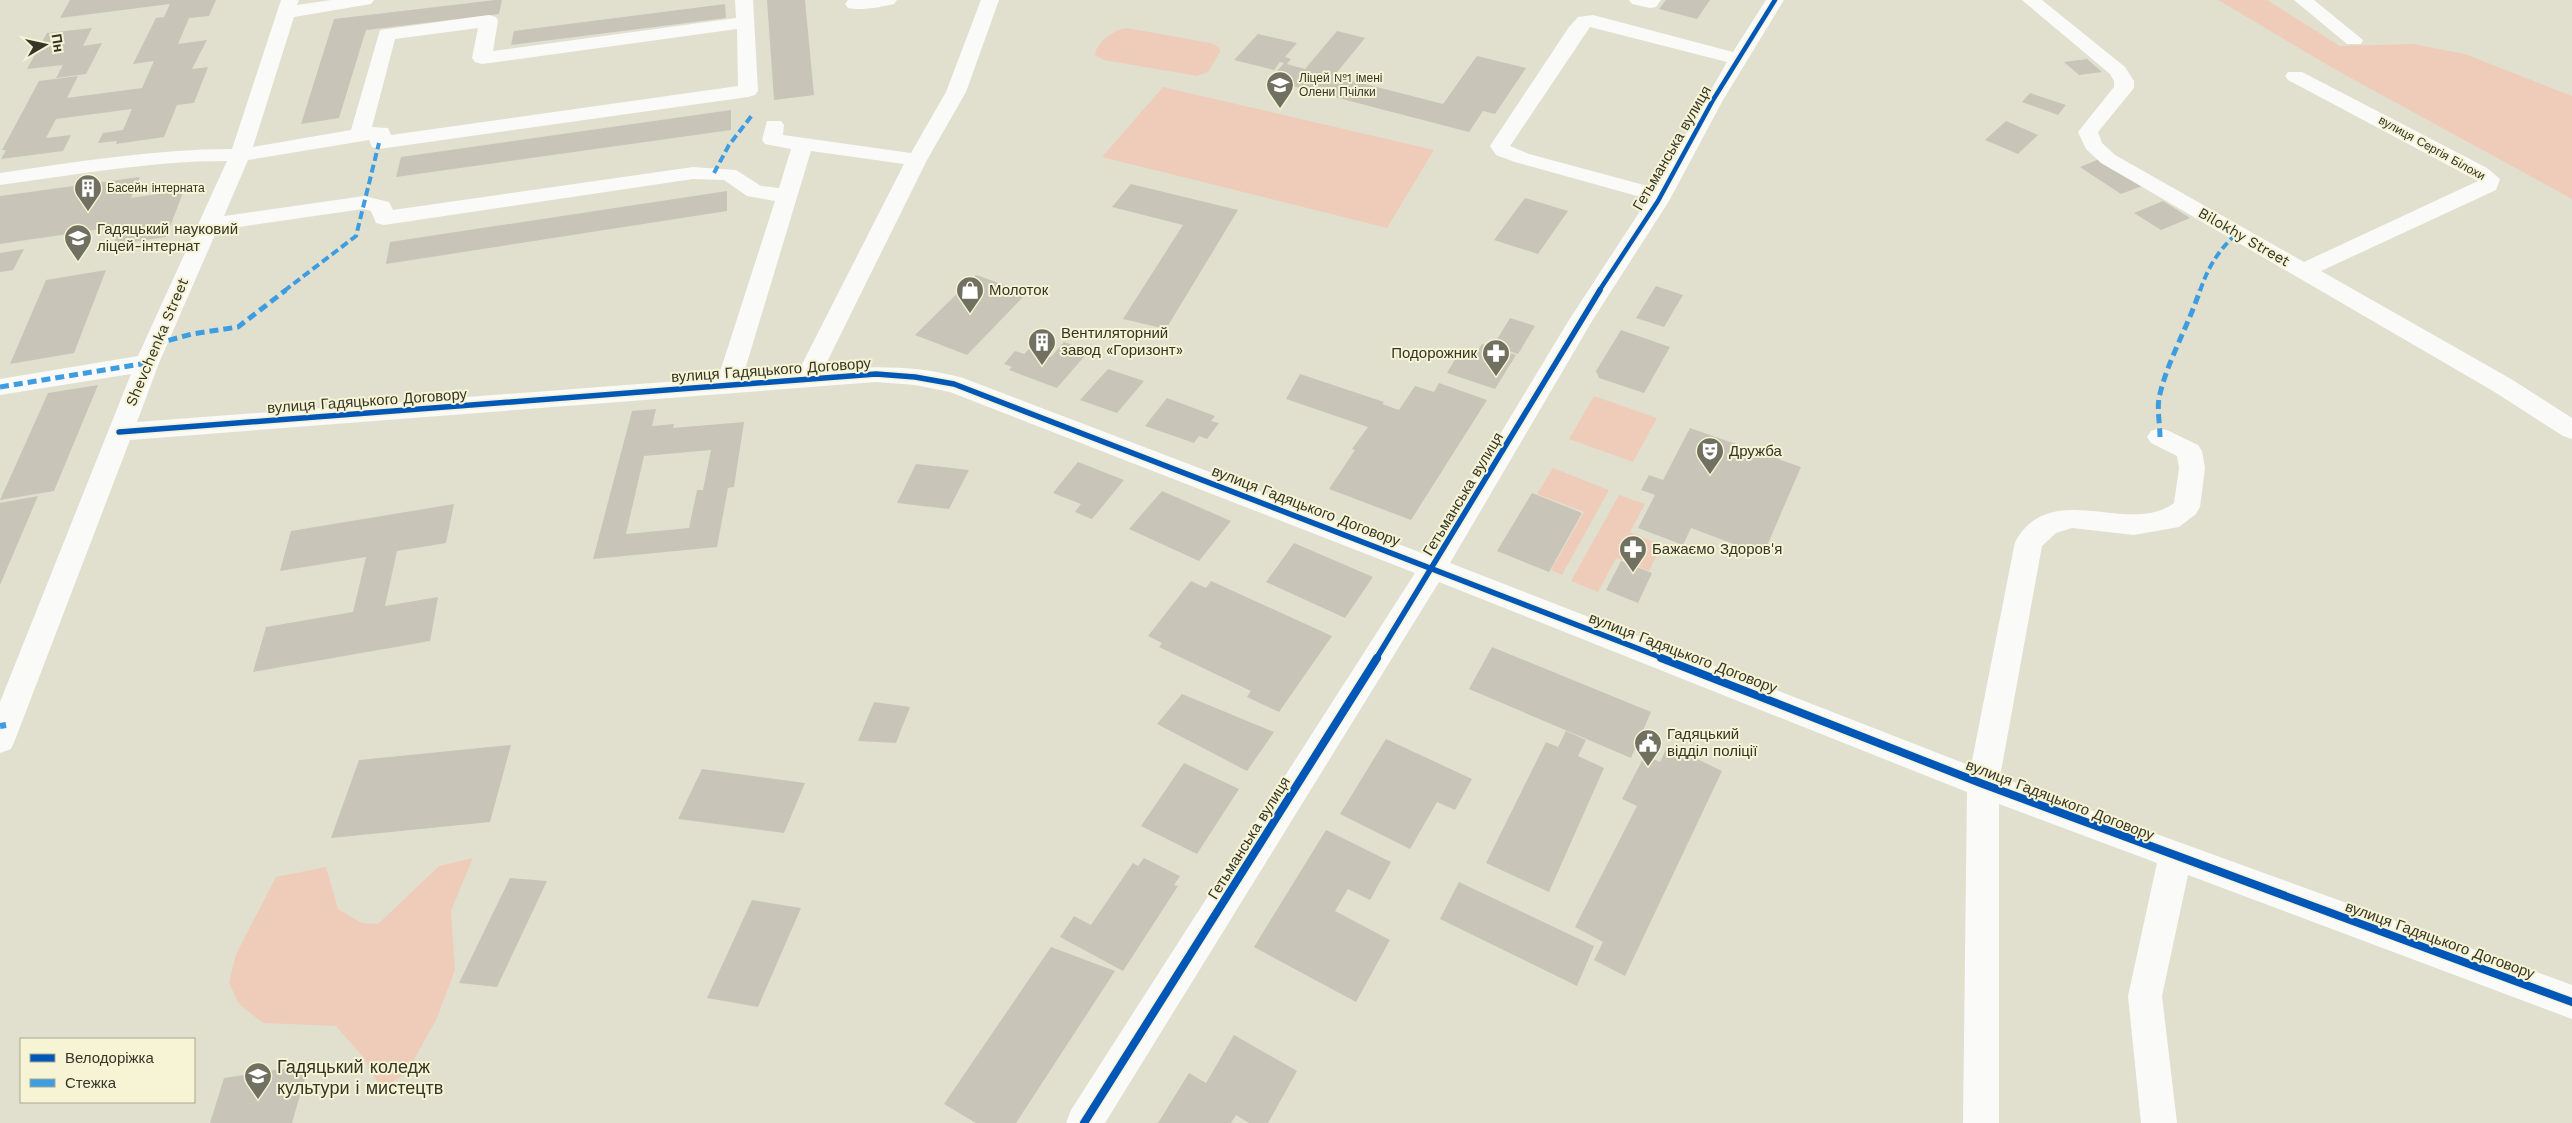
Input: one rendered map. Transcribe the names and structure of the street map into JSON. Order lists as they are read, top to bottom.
{
  "streets": {
    "street": [
      "Гетьманська вулиця",
      "вулиця Сергія Білохи",
      "Bilokhy Street",
      "Shevchenka Street",
      "вулиця Гадяцького Договору"
    ]
  },
  "crossings": [
    ["Гетьманська вулиця", "вулиця Гадяцького Договору"],
    ["вулиця Сергія Білохи", "Bilokhy Street"],
    ["Shevchenka Street", "вулиця Гадяцького Договору"]
  ],
  "places": {
    "school or university": ["Ліцей №1 імені Олени Пчілки", "Гадяцький науковий ліцей-інтернат", "Гадяцький коледж культури і мистецтв"],
    "building": ["Басейн інтерната", "Вентиляторний завод «Горизонт»"],
    "shop": ["Молоток"],
    "pharmacy": ["Подорожник", "Бажаємо Здоров'я"],
    "theatre": ["Дружба"],
    "public building": ["Гадяцький відділ поліції"]
  },
  "legend": ["Велодоріжка", "Стежка"],
  "north": "right"
}
